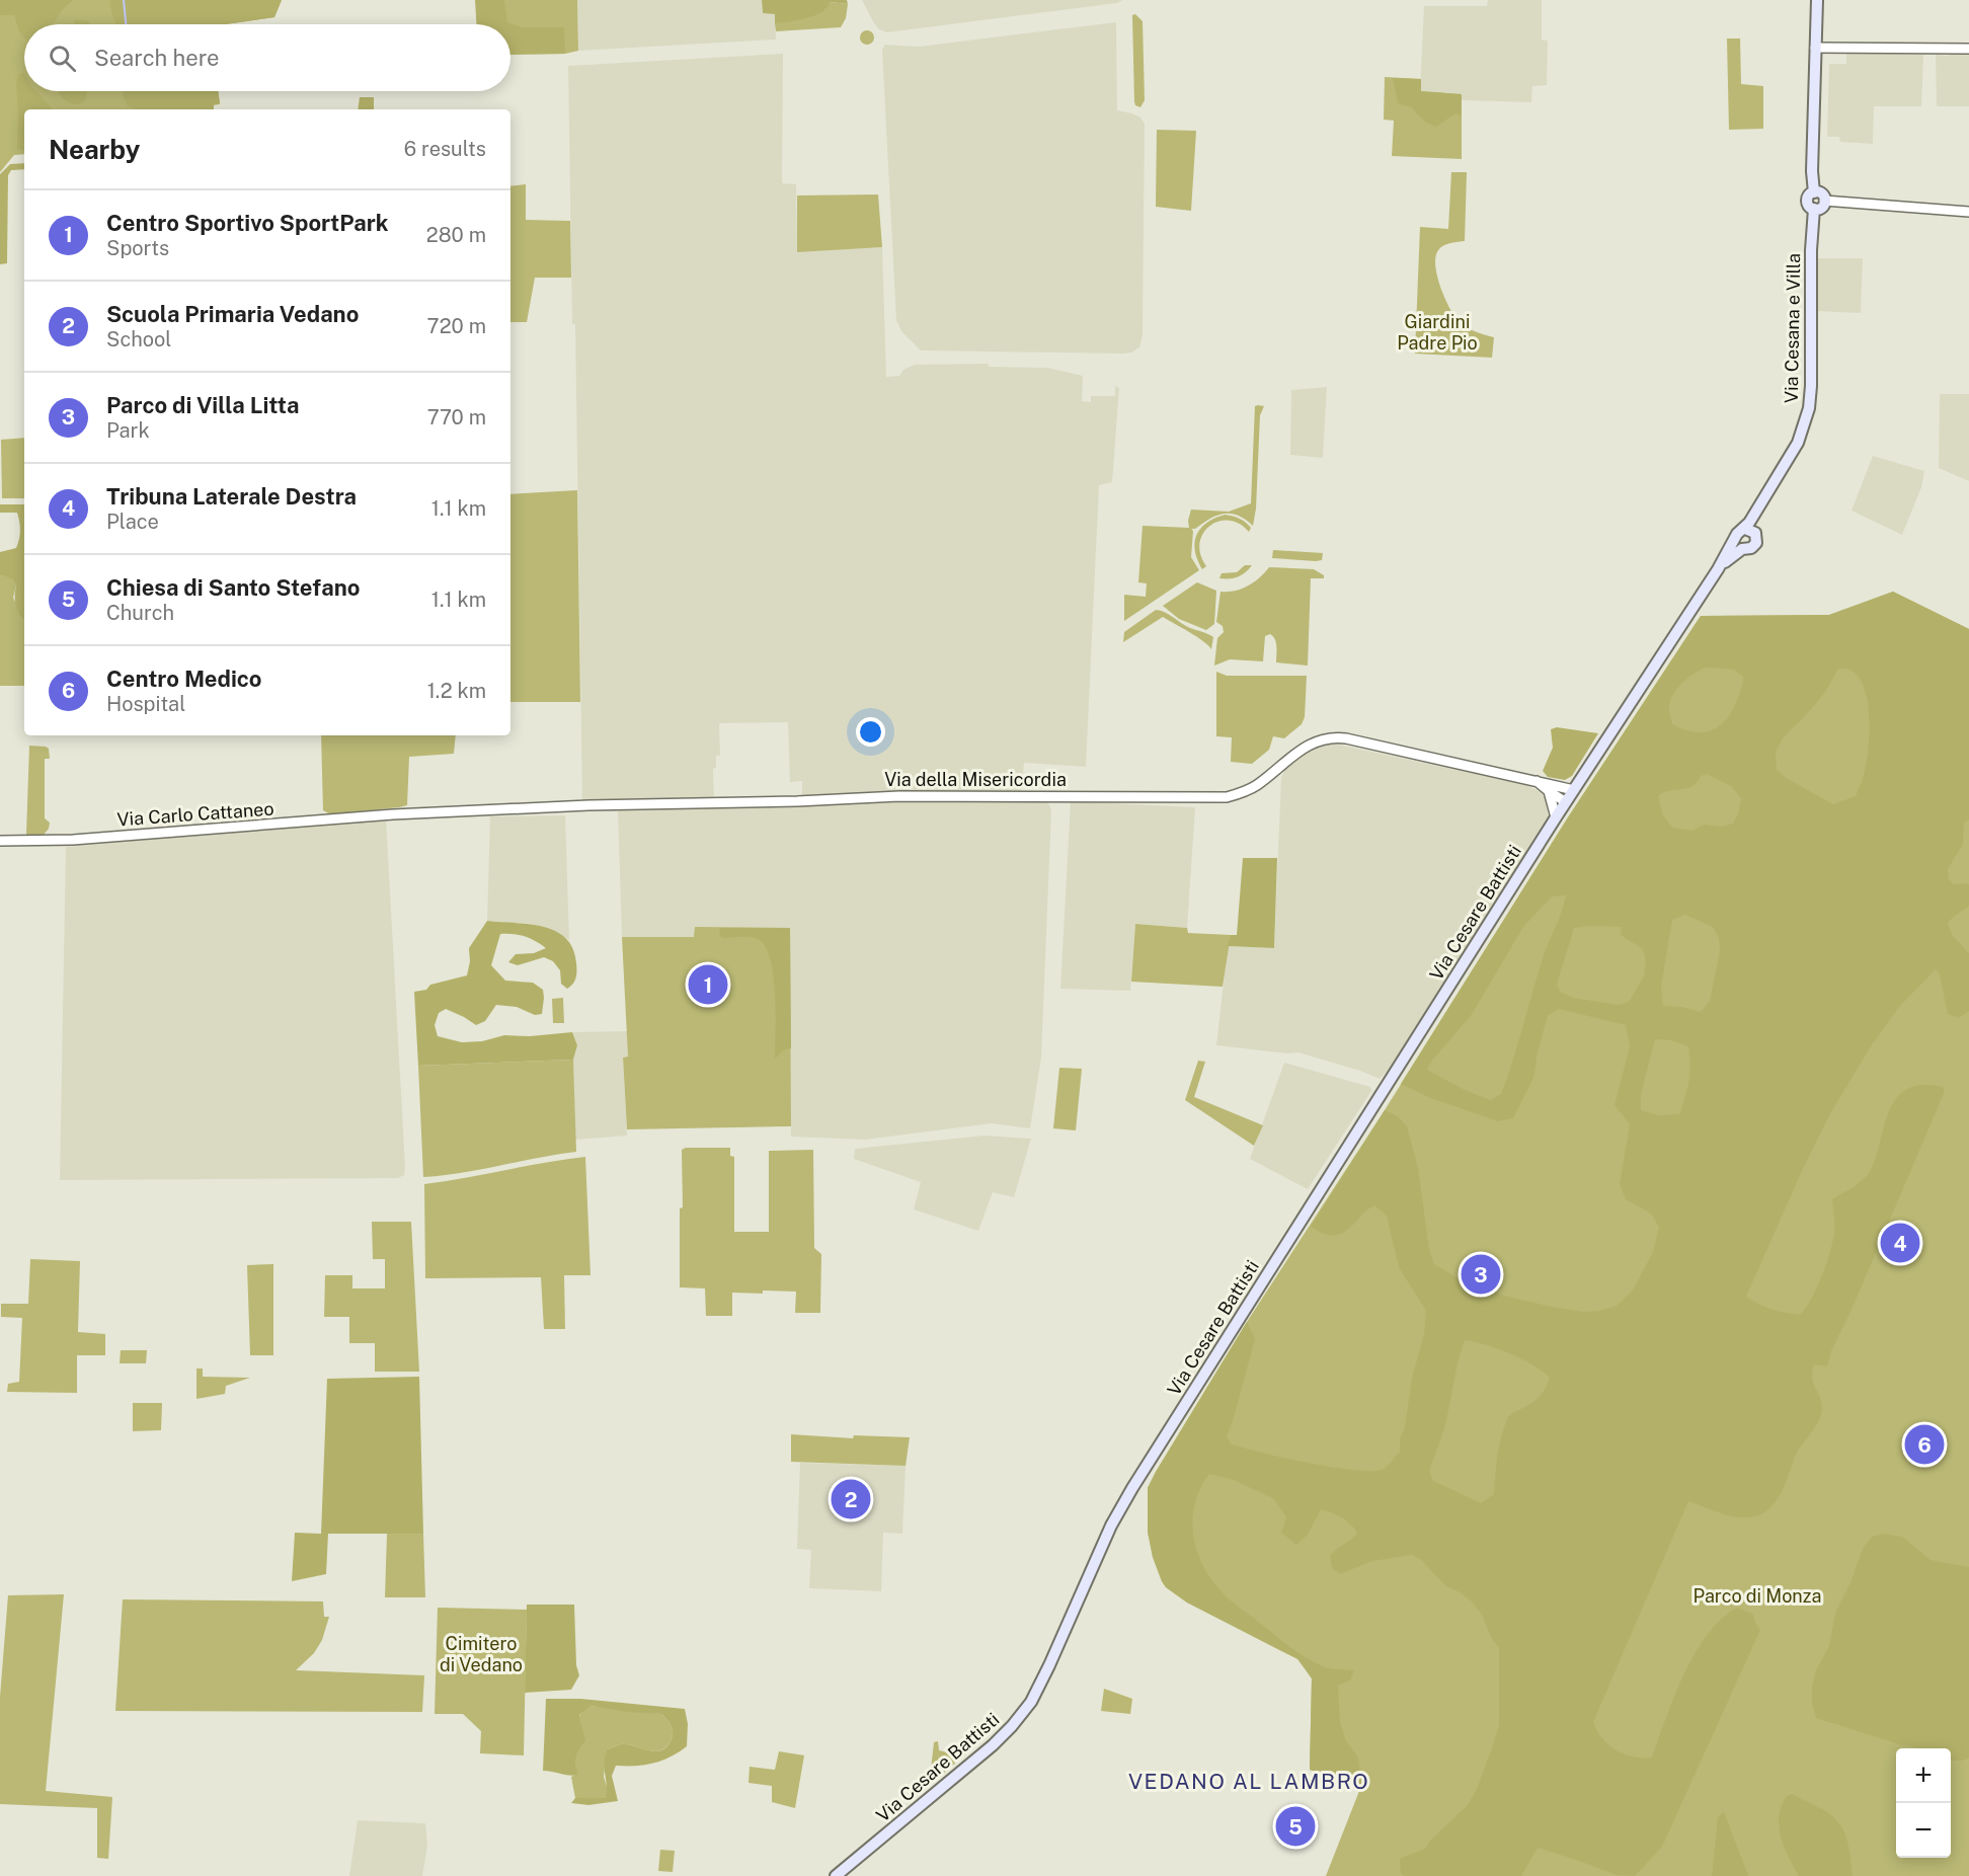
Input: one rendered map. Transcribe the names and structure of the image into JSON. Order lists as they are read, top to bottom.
{
  "streets": {
    "main road": ["Via Cesana e Villa", "Via Cesare Battisti"],
    "street": ["Via della Misericordia", "Via Carlo Cattaneo"]
  },
  "crossings": [
    ["Via della Misericordia", "Via Carlo Cattaneo"],
    ["Via della Misericordia", "Via Cesare Battisti"]
  ],
  "districts": ["VEDANO AL LAMBRO"],
  "parks": ["Giardini Padre Pio", "Parco di Monza", "Cimitero di Vedano"],
  "page": {
    "search": "Search here",
    "heading": ["Nearby", "6 results"],
    "list": [
      {
        "mark": "1",
        "name": "Centro Sportivo SportPark",
        "note": "Sports",
        "value": "280 m"
      },
      {
        "mark": "2",
        "name": "Scuola Primaria Vedano",
        "note": "School",
        "value": "720 m"
      },
      {
        "mark": "3",
        "name": "Parco di Villa Litta",
        "note": "Park",
        "value": "770 m"
      },
      {
        "mark": "4",
        "name": "Tribuna Laterale Destra",
        "note": "Place",
        "value": "1.1 km"
      },
      {
        "mark": "5",
        "name": "Chiesa di Santo Stefano",
        "note": "Church",
        "value": "1.1 km"
      },
      {
        "mark": "6",
        "name": "Centro Medico",
        "note": "Hospital",
        "value": "1.2 km"
      }
    ],
    "pins": [
      "1",
      "4",
      "3",
      "6",
      "2",
      "5"
    ],
    "map_buttons": ["+", "−"]
  }
}
